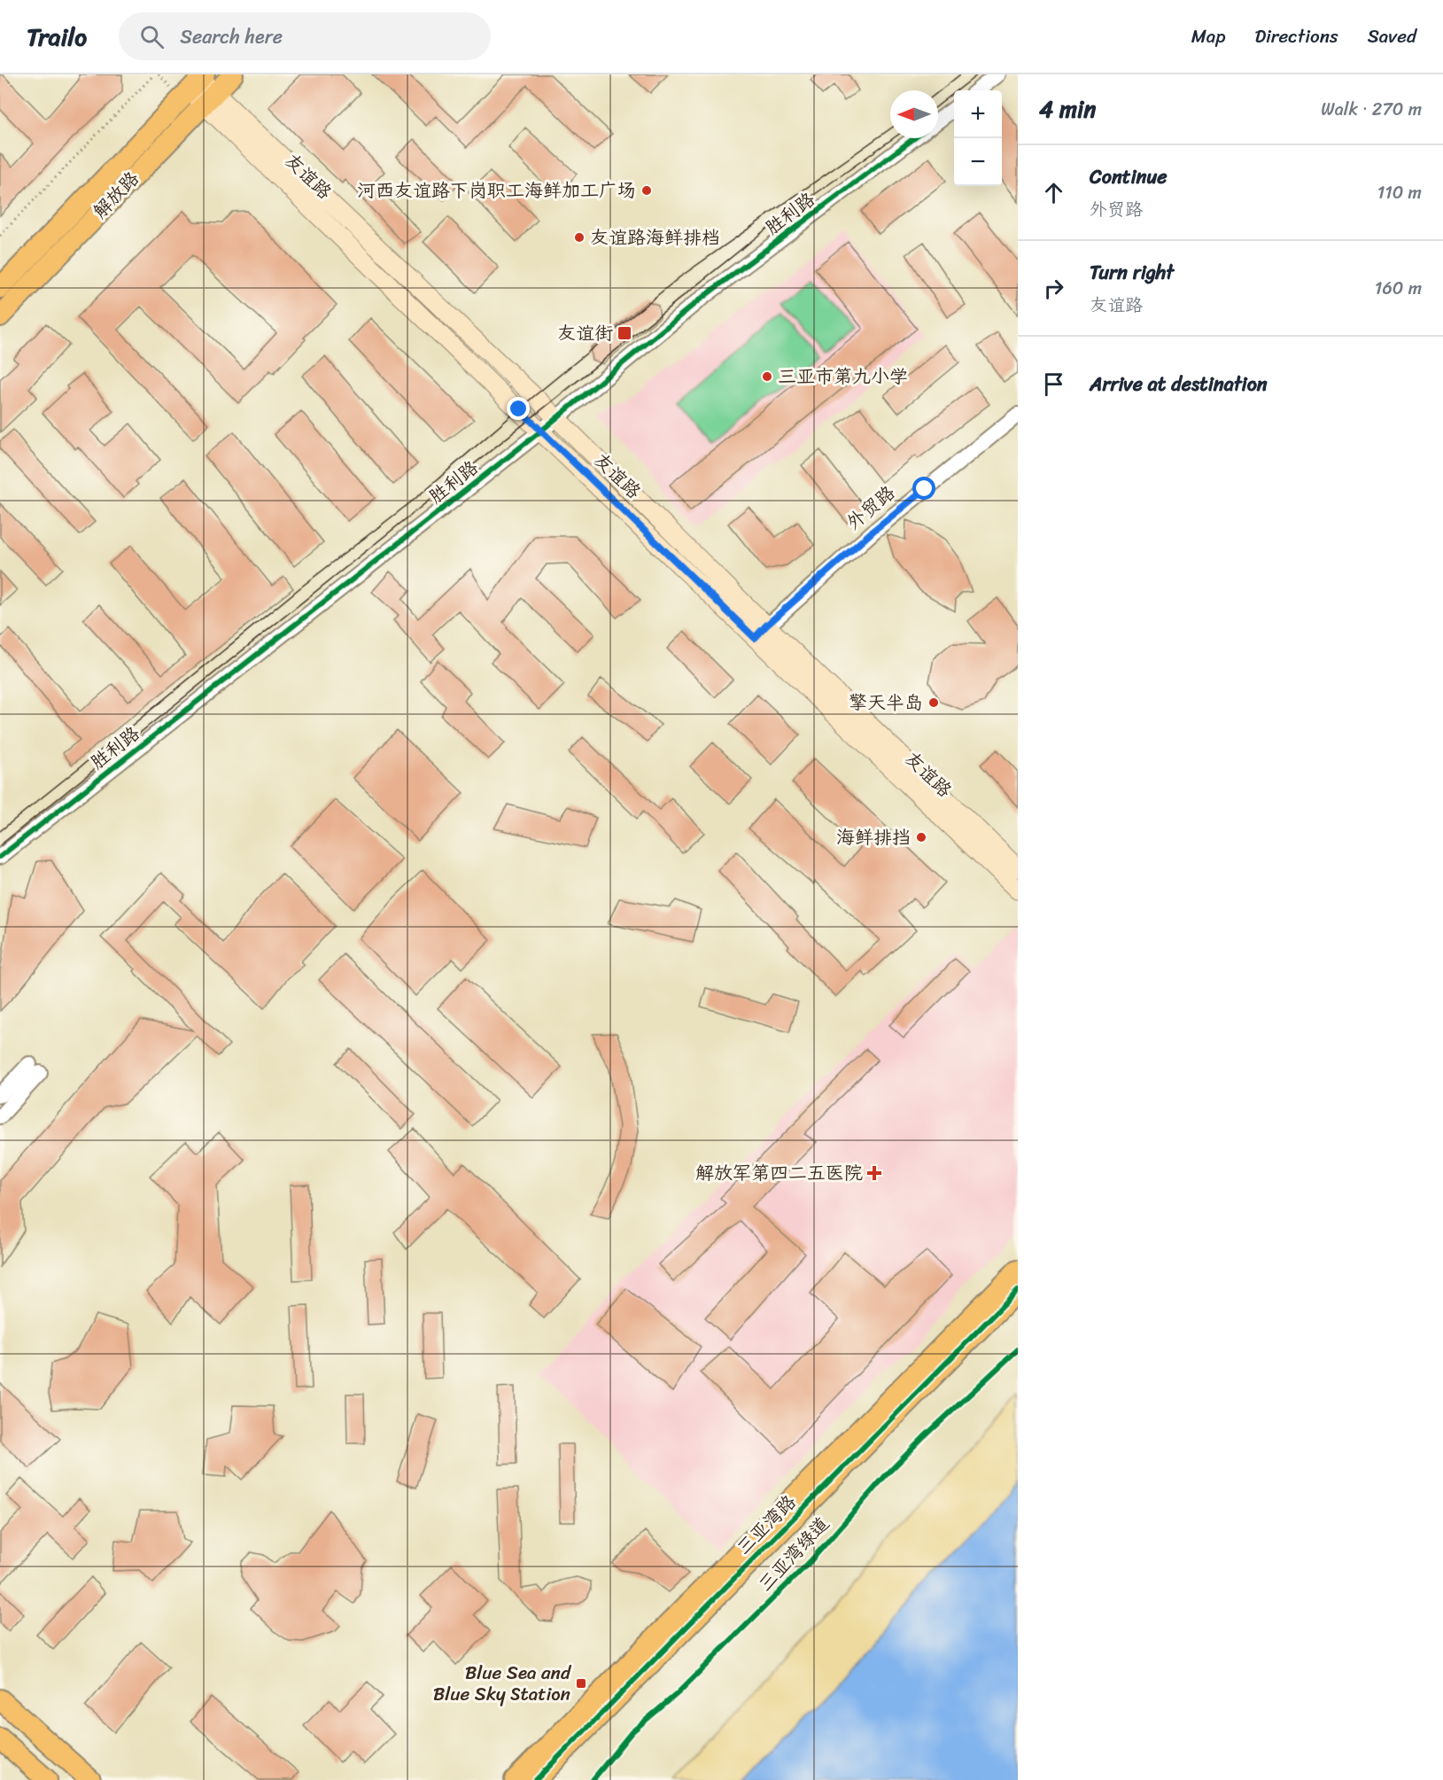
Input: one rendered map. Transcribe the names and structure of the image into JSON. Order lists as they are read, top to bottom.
{
  "streets": {
    "main road": ["友谊路", "解放路", "三亚湾路"],
    "street": ["胜利路", "外贸路"],
    "cycle path": ["三亚湾绿道"]
  },
  "crossings": [
    ["友谊路", "解放路"],
    ["友谊路", "胜利路"],
    ["友谊路", "外贸路"]
  ],
  "places": {
    "other": [
      "河西友谊路下岗职工海鲜加工广场",
      "友谊路海鲜排档",
      "三亚市第九小学",
      "擎天半岛",
      "海鲜排挡"
    ],
    "transit": ["友谊街", "Blue Sea and Blue Sky Station"],
    "health": ["解放军第四二五医院"]
  },
  "north": "left",
  "page": {
    "header": "Trailo",
    "search": "Search here",
    "nav": ["Map", "Directions", "Saved"],
    "heading": ["4 min", "Walk · 270 m"],
    "map_buttons": ["+", "−"],
    "list": [
      ["Continue", "外贸路", "110 m"],
      ["Turn right", "友谊路", "160 m"],
      "Arrive at destination"
    ]
  }
}
